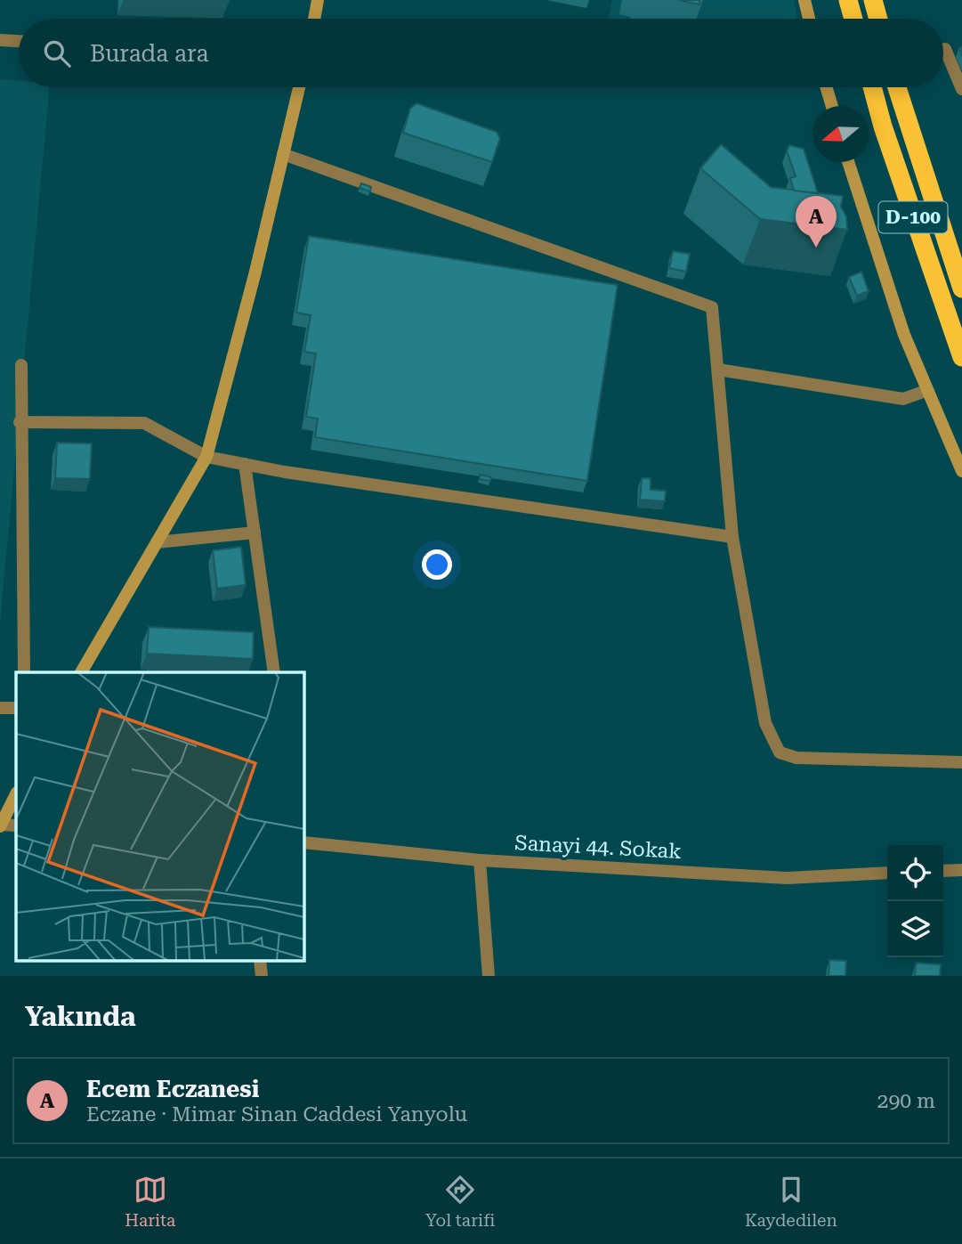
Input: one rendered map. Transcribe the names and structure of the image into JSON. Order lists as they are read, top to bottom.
{
  "streets": {
    "highway": ["D-100"],
    "street": ["Sanayi 44. Sokak"]
  },
  "north": "left",
  "page": {
    "search": "Burada ara",
    "pins": "A",
    "heading": "Yakında",
    "list": [
      {
        "mark": "A",
        "name": "Ecem Eczanesi",
        "note": "Eczane · Mimar Sinan Caddesi Yanyolu",
        "value": "290 m"
      }
    ],
    "nav": ["Harita", "Yol tarifi", "Kaydedilen"]
  }
}
